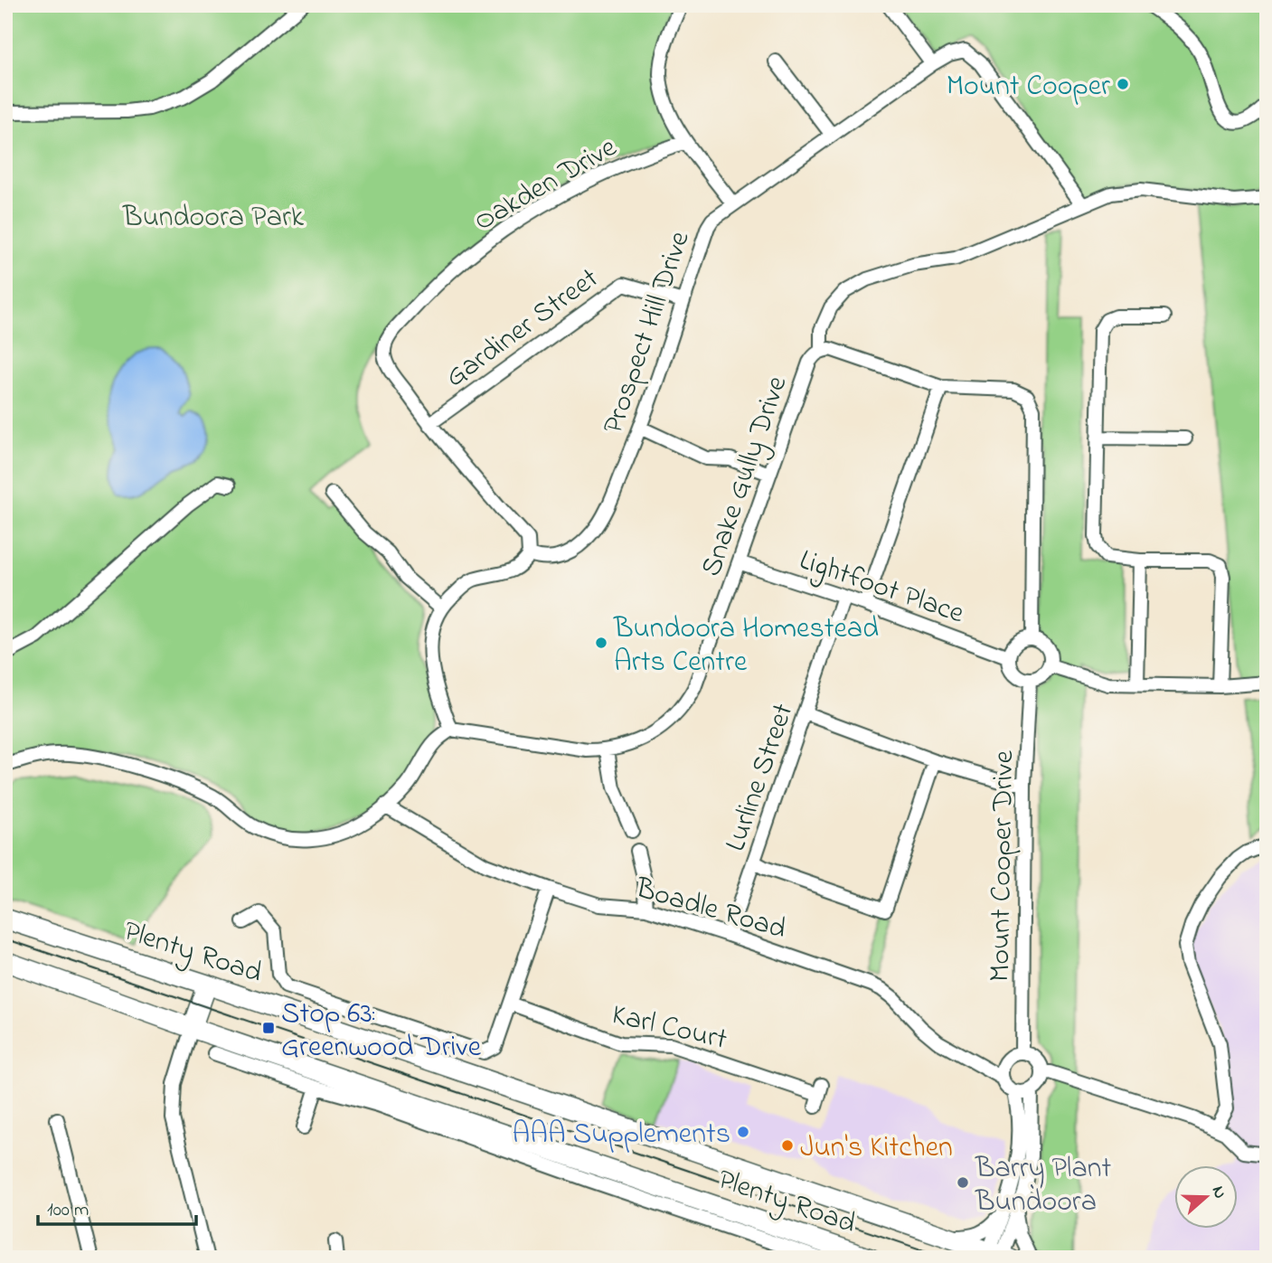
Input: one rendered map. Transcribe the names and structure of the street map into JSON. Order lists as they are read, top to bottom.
{
  "streets": {
    "highway": ["Plenty Road"],
    "street": [
      "Oakden Drive",
      "Gardiner Street",
      "Prospect Hill Drive",
      "Snake Gully Drive",
      "Lightfoot Place",
      "Lurline Street",
      "Mount Cooper Drive",
      "Boadle Road",
      "Karl Court"
    ]
  },
  "crossings": [
    ["Oakden Drive", "Gardiner Street"],
    ["Oakden Drive", "Prospect Hill Drive"],
    ["Gardiner Street", "Prospect Hill Drive"],
    ["Prospect Hill Drive", "Snake Gully Drive"],
    ["Snake Gully Drive", "Lightfoot Place"],
    ["Lightfoot Place", "Lurline Street"],
    ["Lightfoot Place", "Mount Cooper Drive"],
    ["Lurline Street", "Boadle Road"],
    ["Mount Cooper Drive", "Boadle Road"]
  ],
  "parks": ["Bundoora Park"],
  "places": {
    "other": [
      "Mount Cooper",
      "Bundoora Homestead Arts Centre",
      "AAA Supplements",
      "Jun's Kitchen",
      "Barry Plant Bundoora"
    ],
    "transit": ["Stop 63: Greenwood Drive"]
  },
  "scale_bar": "100 m",
  "north": "right"
}
